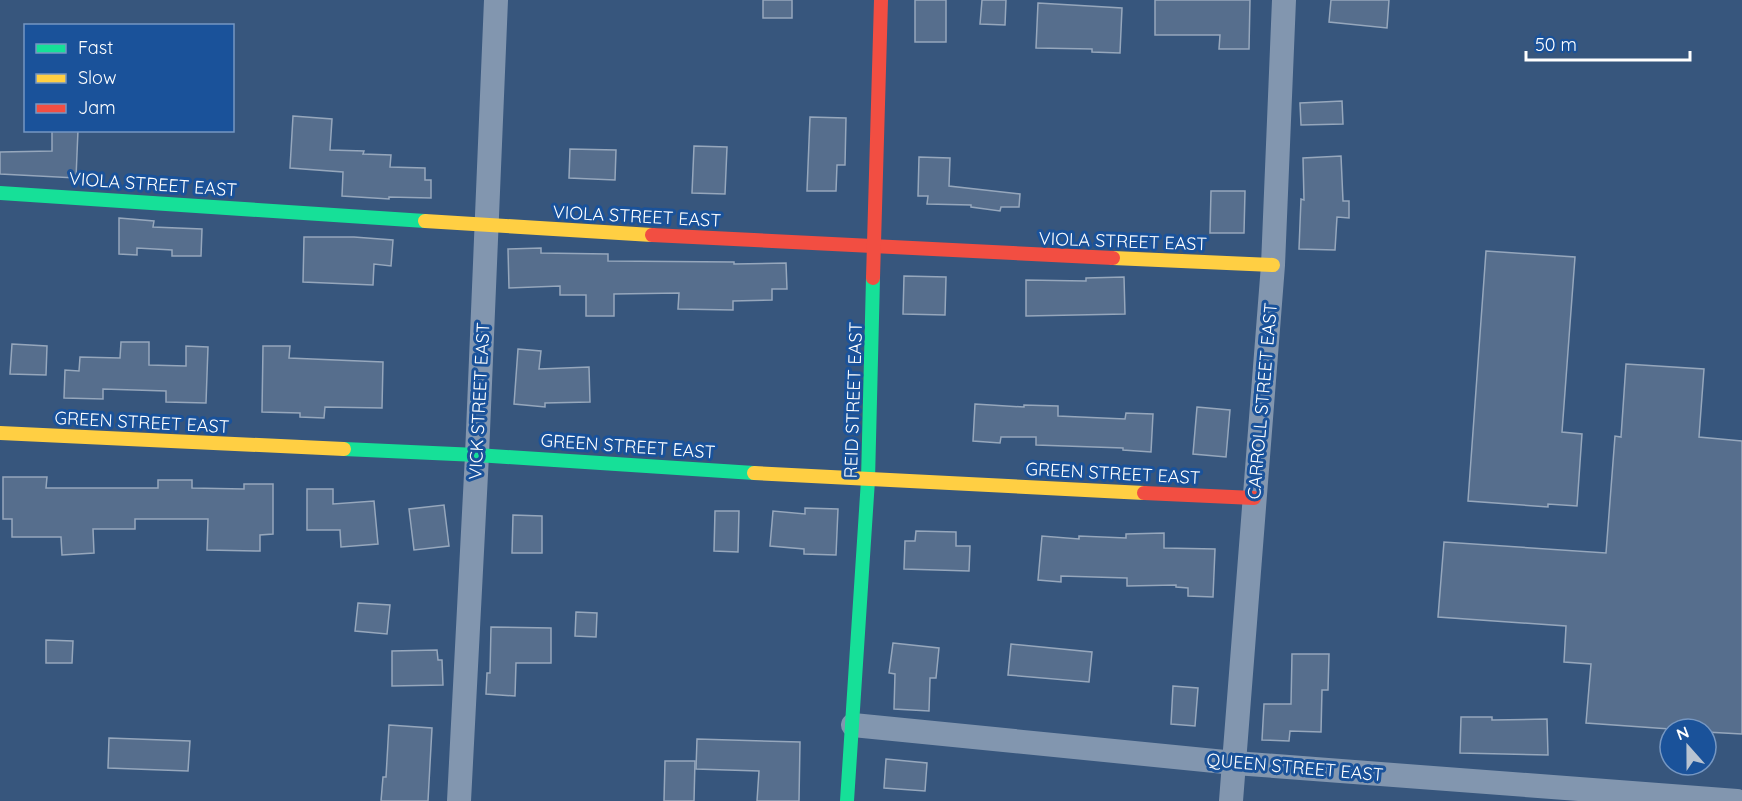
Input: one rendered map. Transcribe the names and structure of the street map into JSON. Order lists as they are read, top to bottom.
{
  "streets": {
    "street": [
      "VIOLA STREET EAST",
      "REID STREET EAST",
      "VICK STREET EAST",
      "CARROLL STREET EAST",
      "GREEN STREET EAST",
      "QUEEN STREET EAST"
    ]
  },
  "crossings": [
    ["VIOLA STREET EAST", "REID STREET EAST"],
    ["VIOLA STREET EAST", "VICK STREET EAST"],
    ["VIOLA STREET EAST", "CARROLL STREET EAST"],
    ["REID STREET EAST", "GREEN STREET EAST"],
    ["REID STREET EAST", "QUEEN STREET EAST"],
    ["VICK STREET EAST", "GREEN STREET EAST"],
    ["CARROLL STREET EAST", "GREEN STREET EAST"],
    ["CARROLL STREET EAST", "QUEEN STREET EAST"]
  ],
  "legend": ["Fast", "Slow", "Jam"],
  "scale_bar": "50 m",
  "north": "top"
}
